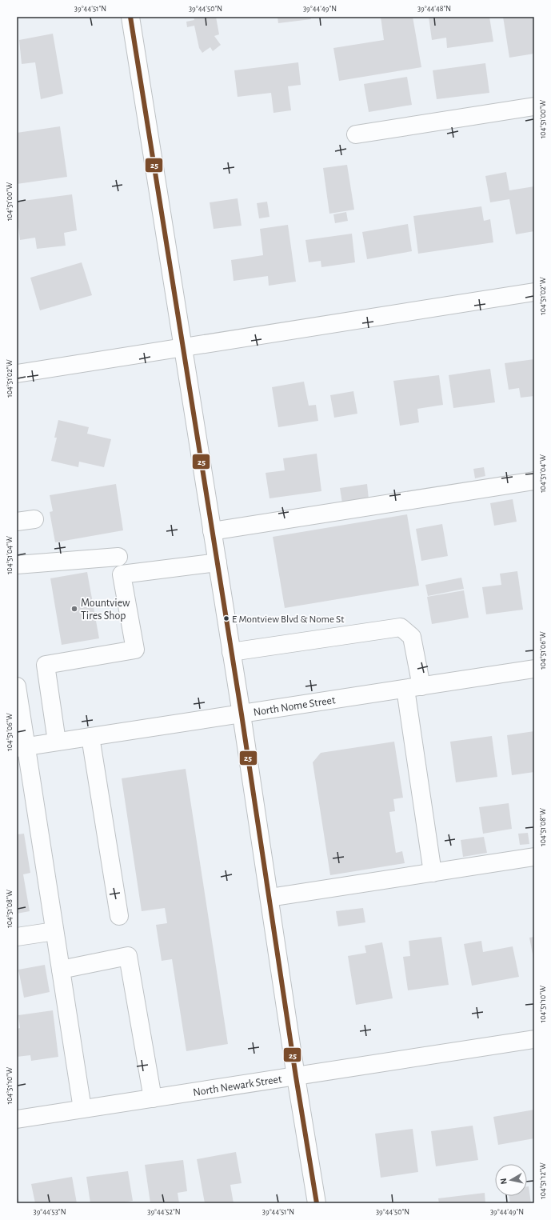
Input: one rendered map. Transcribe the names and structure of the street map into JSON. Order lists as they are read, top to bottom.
{
  "streets": {
    "street": ["North Nome Street", "North Newark Street"]
  },
  "places": ["Mountview Tires Shop", "E Montview Blvd & Nome St"],
  "lines": ["transit line 25"],
  "north": "left",
  "coordinates": [
    "39°44'51\"N",
    "39°44'50\"N",
    "39°44'49\"N",
    "39°44'48\"N",
    "104°51'00\"W",
    "104°51'02\"W",
    "104°51'04\"W",
    "104°51'06\"W",
    "104°51'08\"W",
    "104°51'10\"W",
    "104°51'12\"W",
    "39°44'53\"N",
    "39°44'52\"N"
  ]
}
